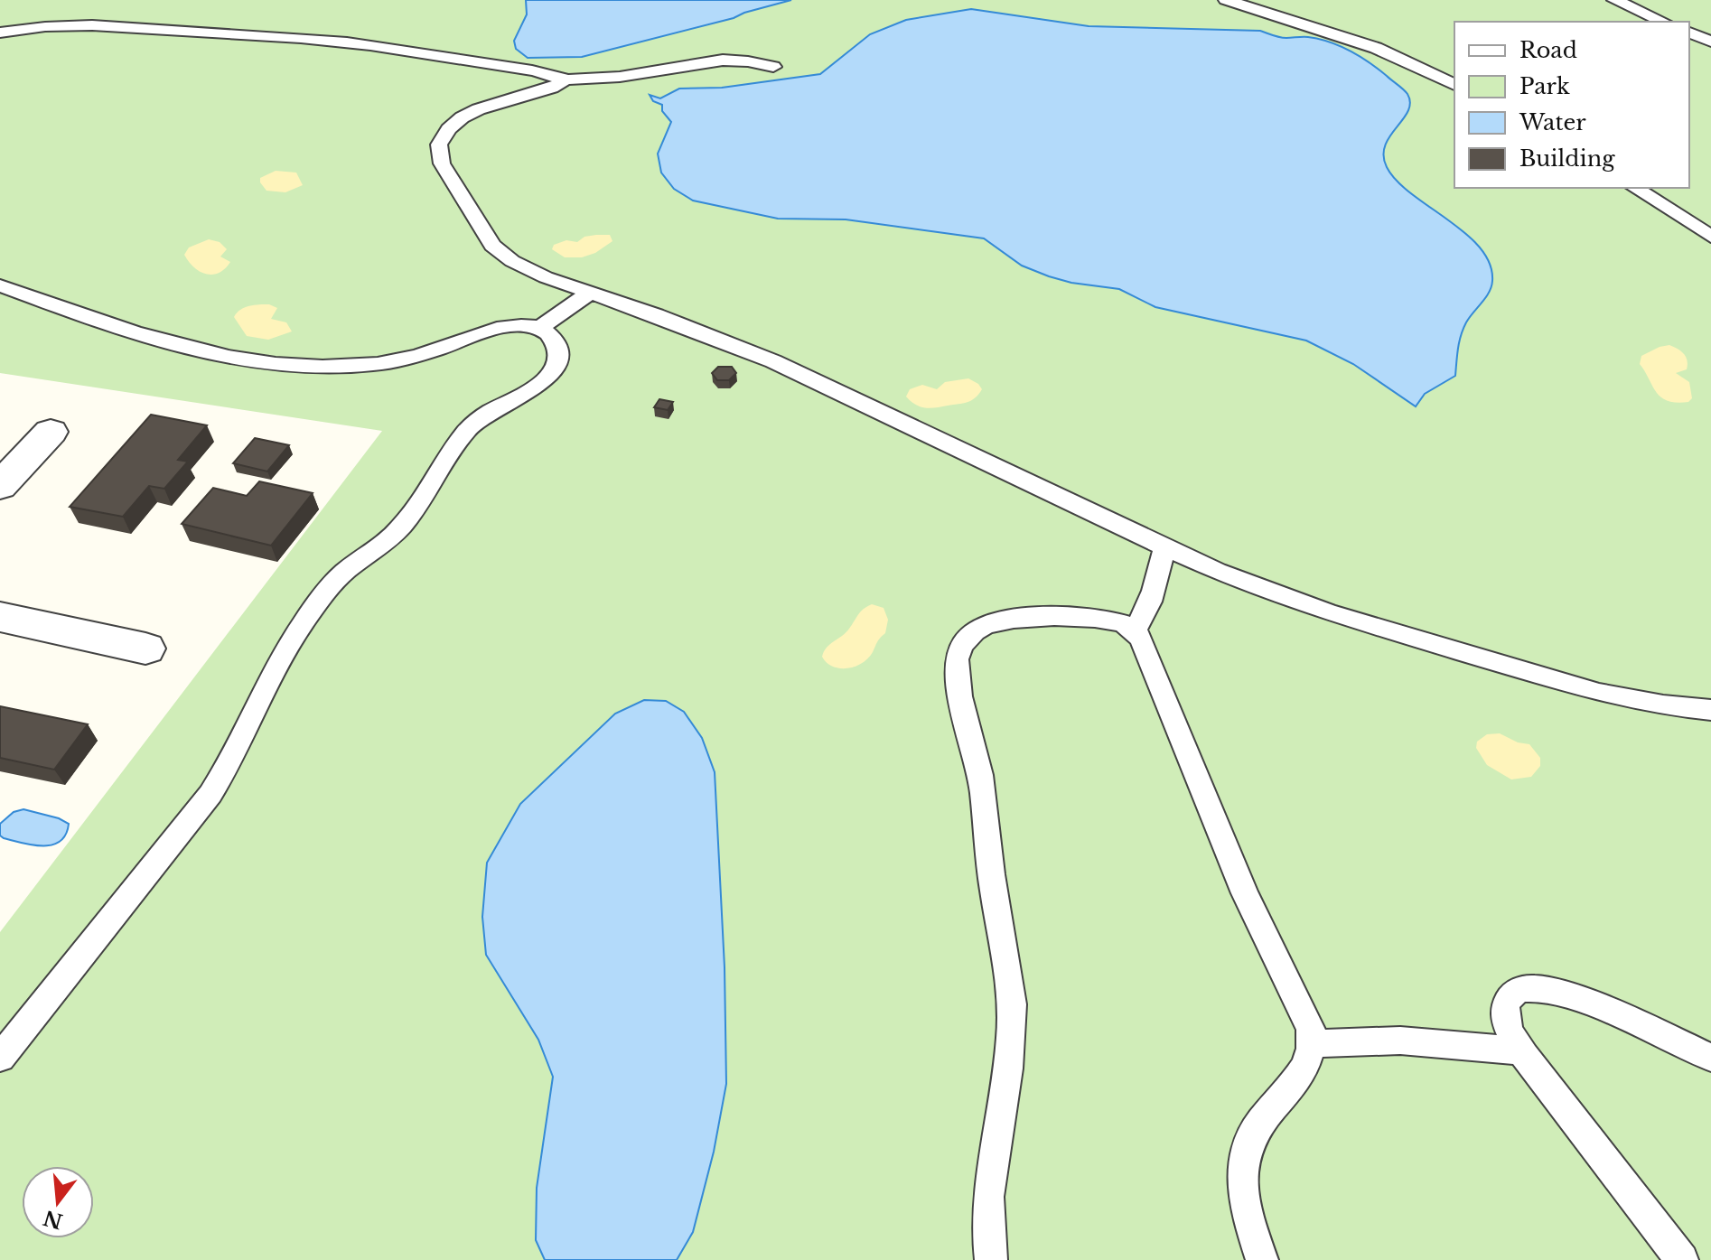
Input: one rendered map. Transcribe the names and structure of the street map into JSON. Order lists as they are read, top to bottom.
{
  "legend": [
    "Road",
    "Park",
    "Water",
    "Building"
  ],
  "north": "bottom"
}
